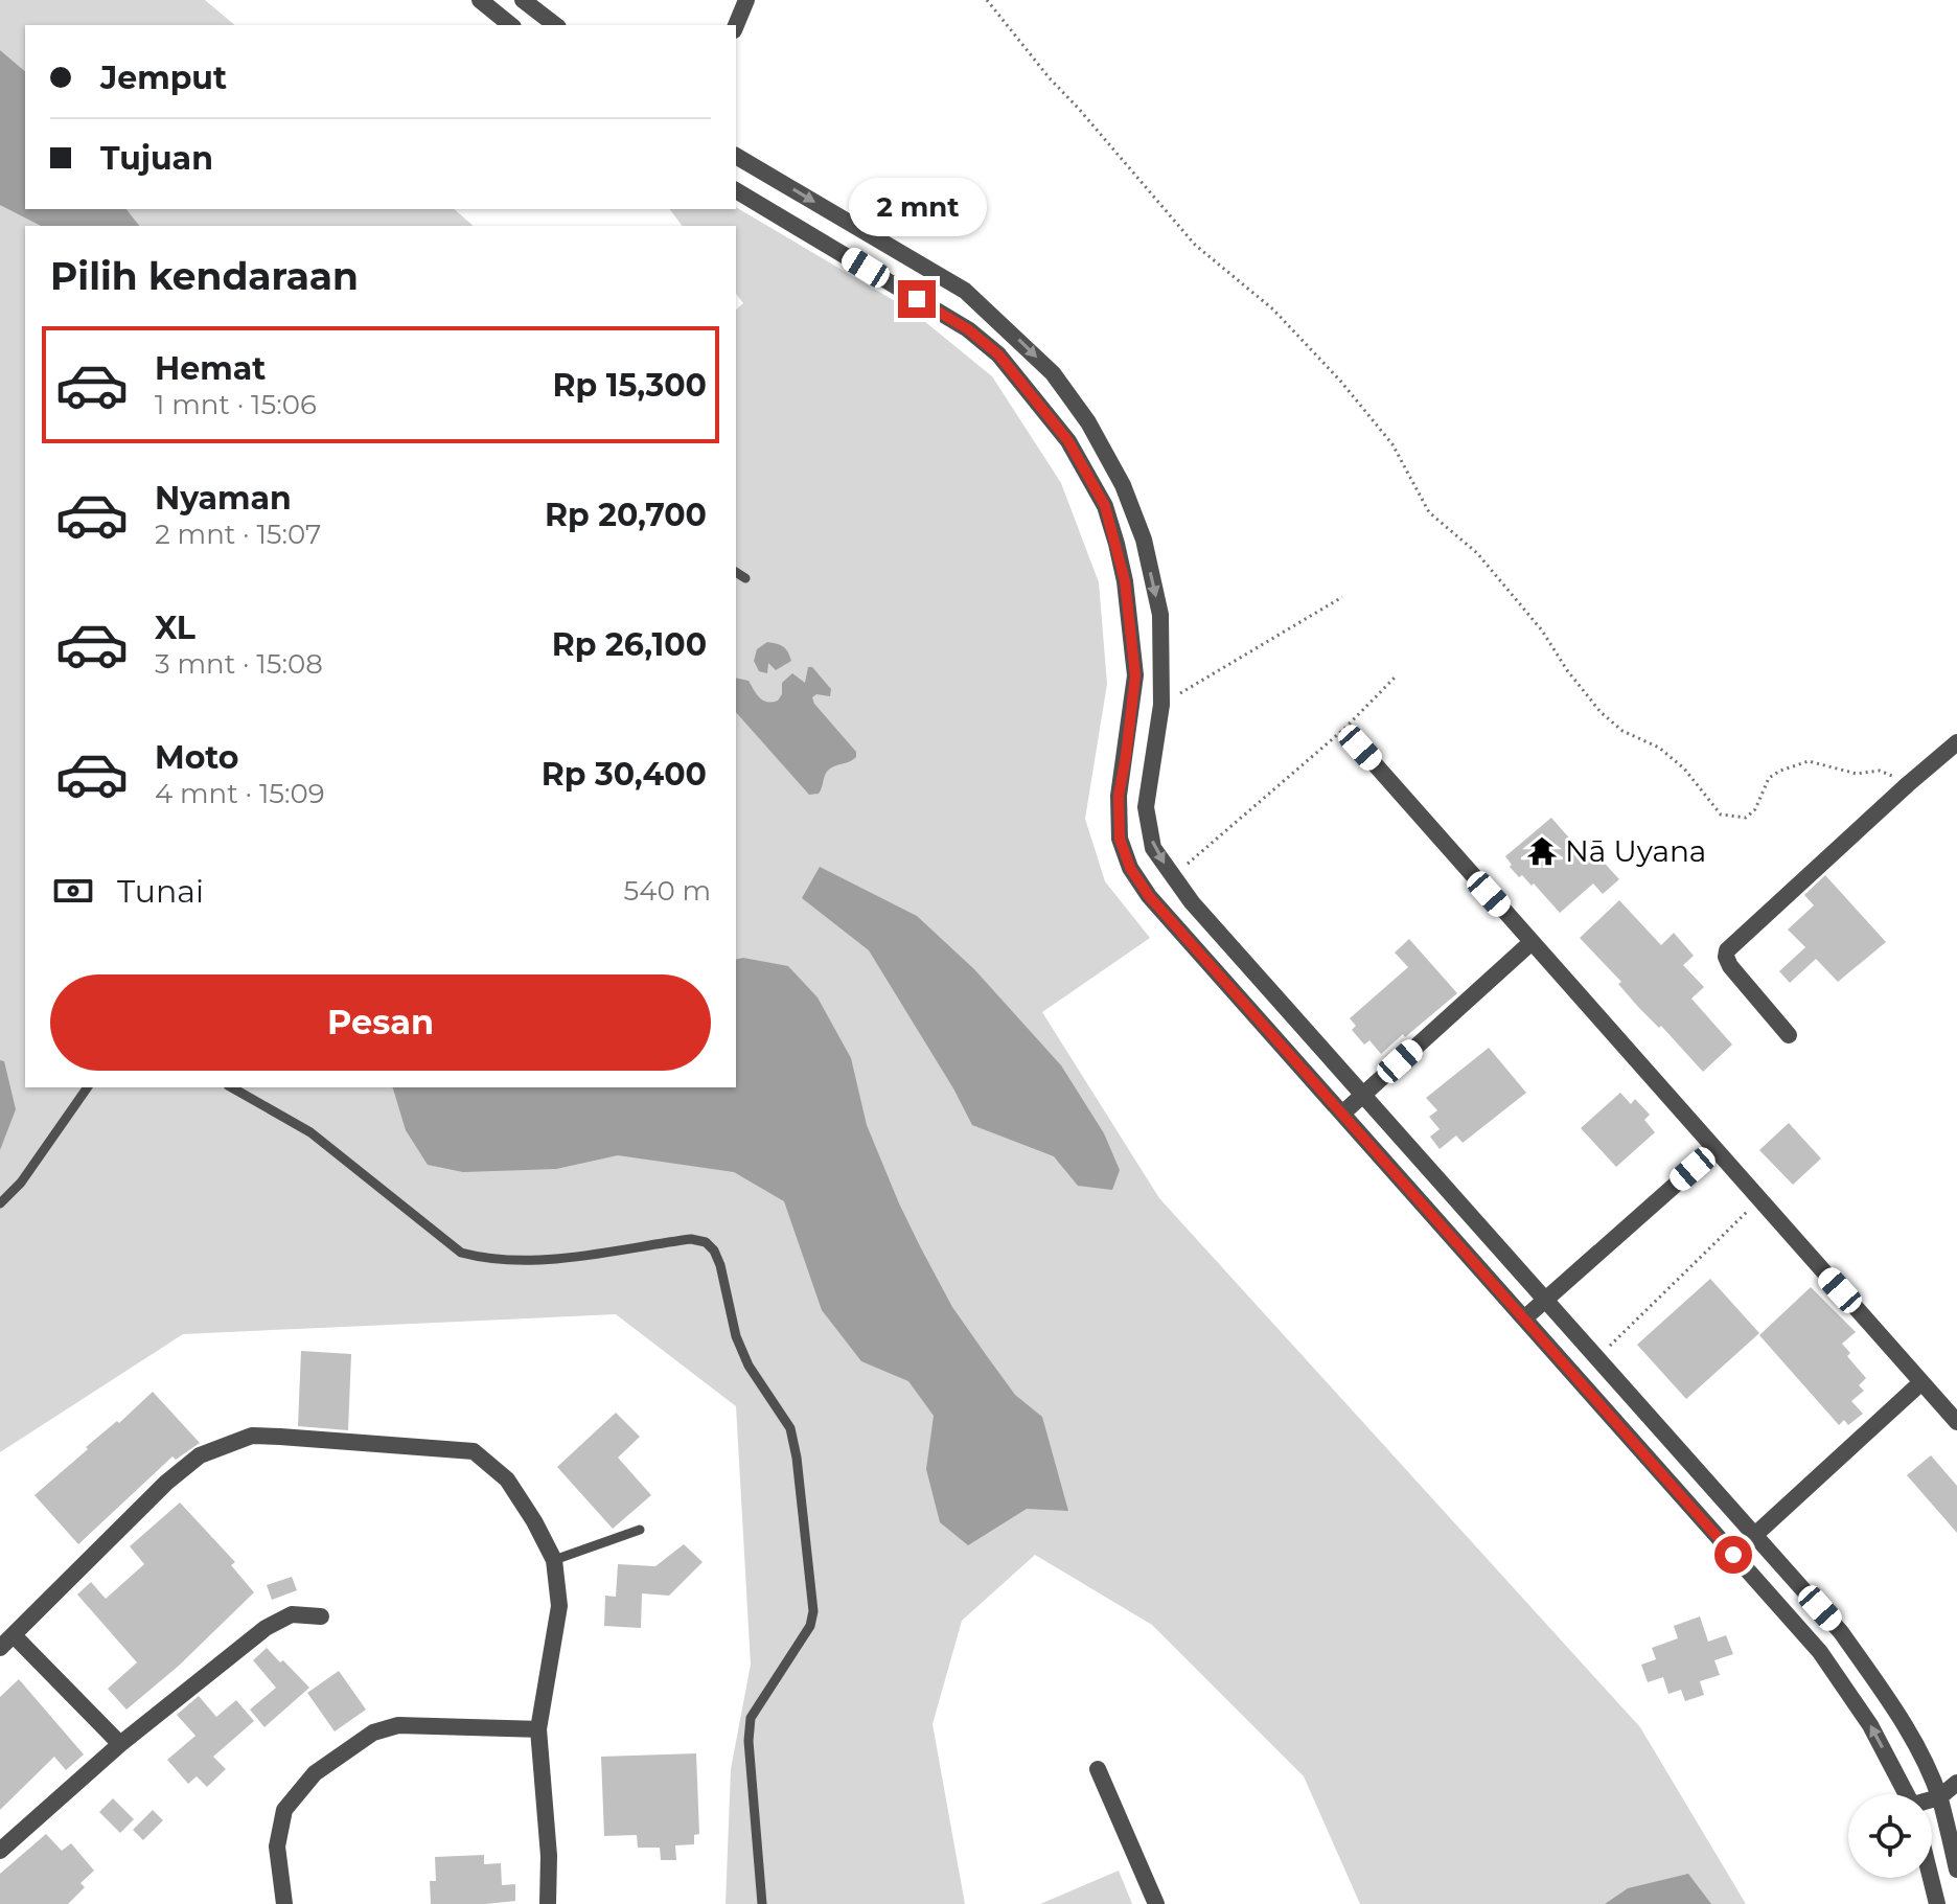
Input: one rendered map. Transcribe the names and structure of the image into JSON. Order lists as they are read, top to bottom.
{
  "places": {
    "temple": ["Nā Uyana"]
  },
  "page": {
    "banner": ["Jemput", "Tujuan"],
    "bubble": "2 mnt",
    "heading": "Pilih kendaraan",
    "list": [
      {
        "name": "Hemat",
        "note": "1 mnt · 15:06",
        "value": "Rp 15,300"
      },
      {
        "name": "Nyaman",
        "note": "2 mnt · 15:07",
        "value": "Rp 20,700"
      },
      {
        "name": "XL",
        "note": "3 mnt · 15:08",
        "value": "Rp 26,100"
      },
      {
        "name": "Moto",
        "note": "4 mnt · 15:09",
        "value": "Rp 30,400"
      }
    ],
    "pay": ["Tunai", "540 m"],
    "buttons": "Pesan"
  }
}
